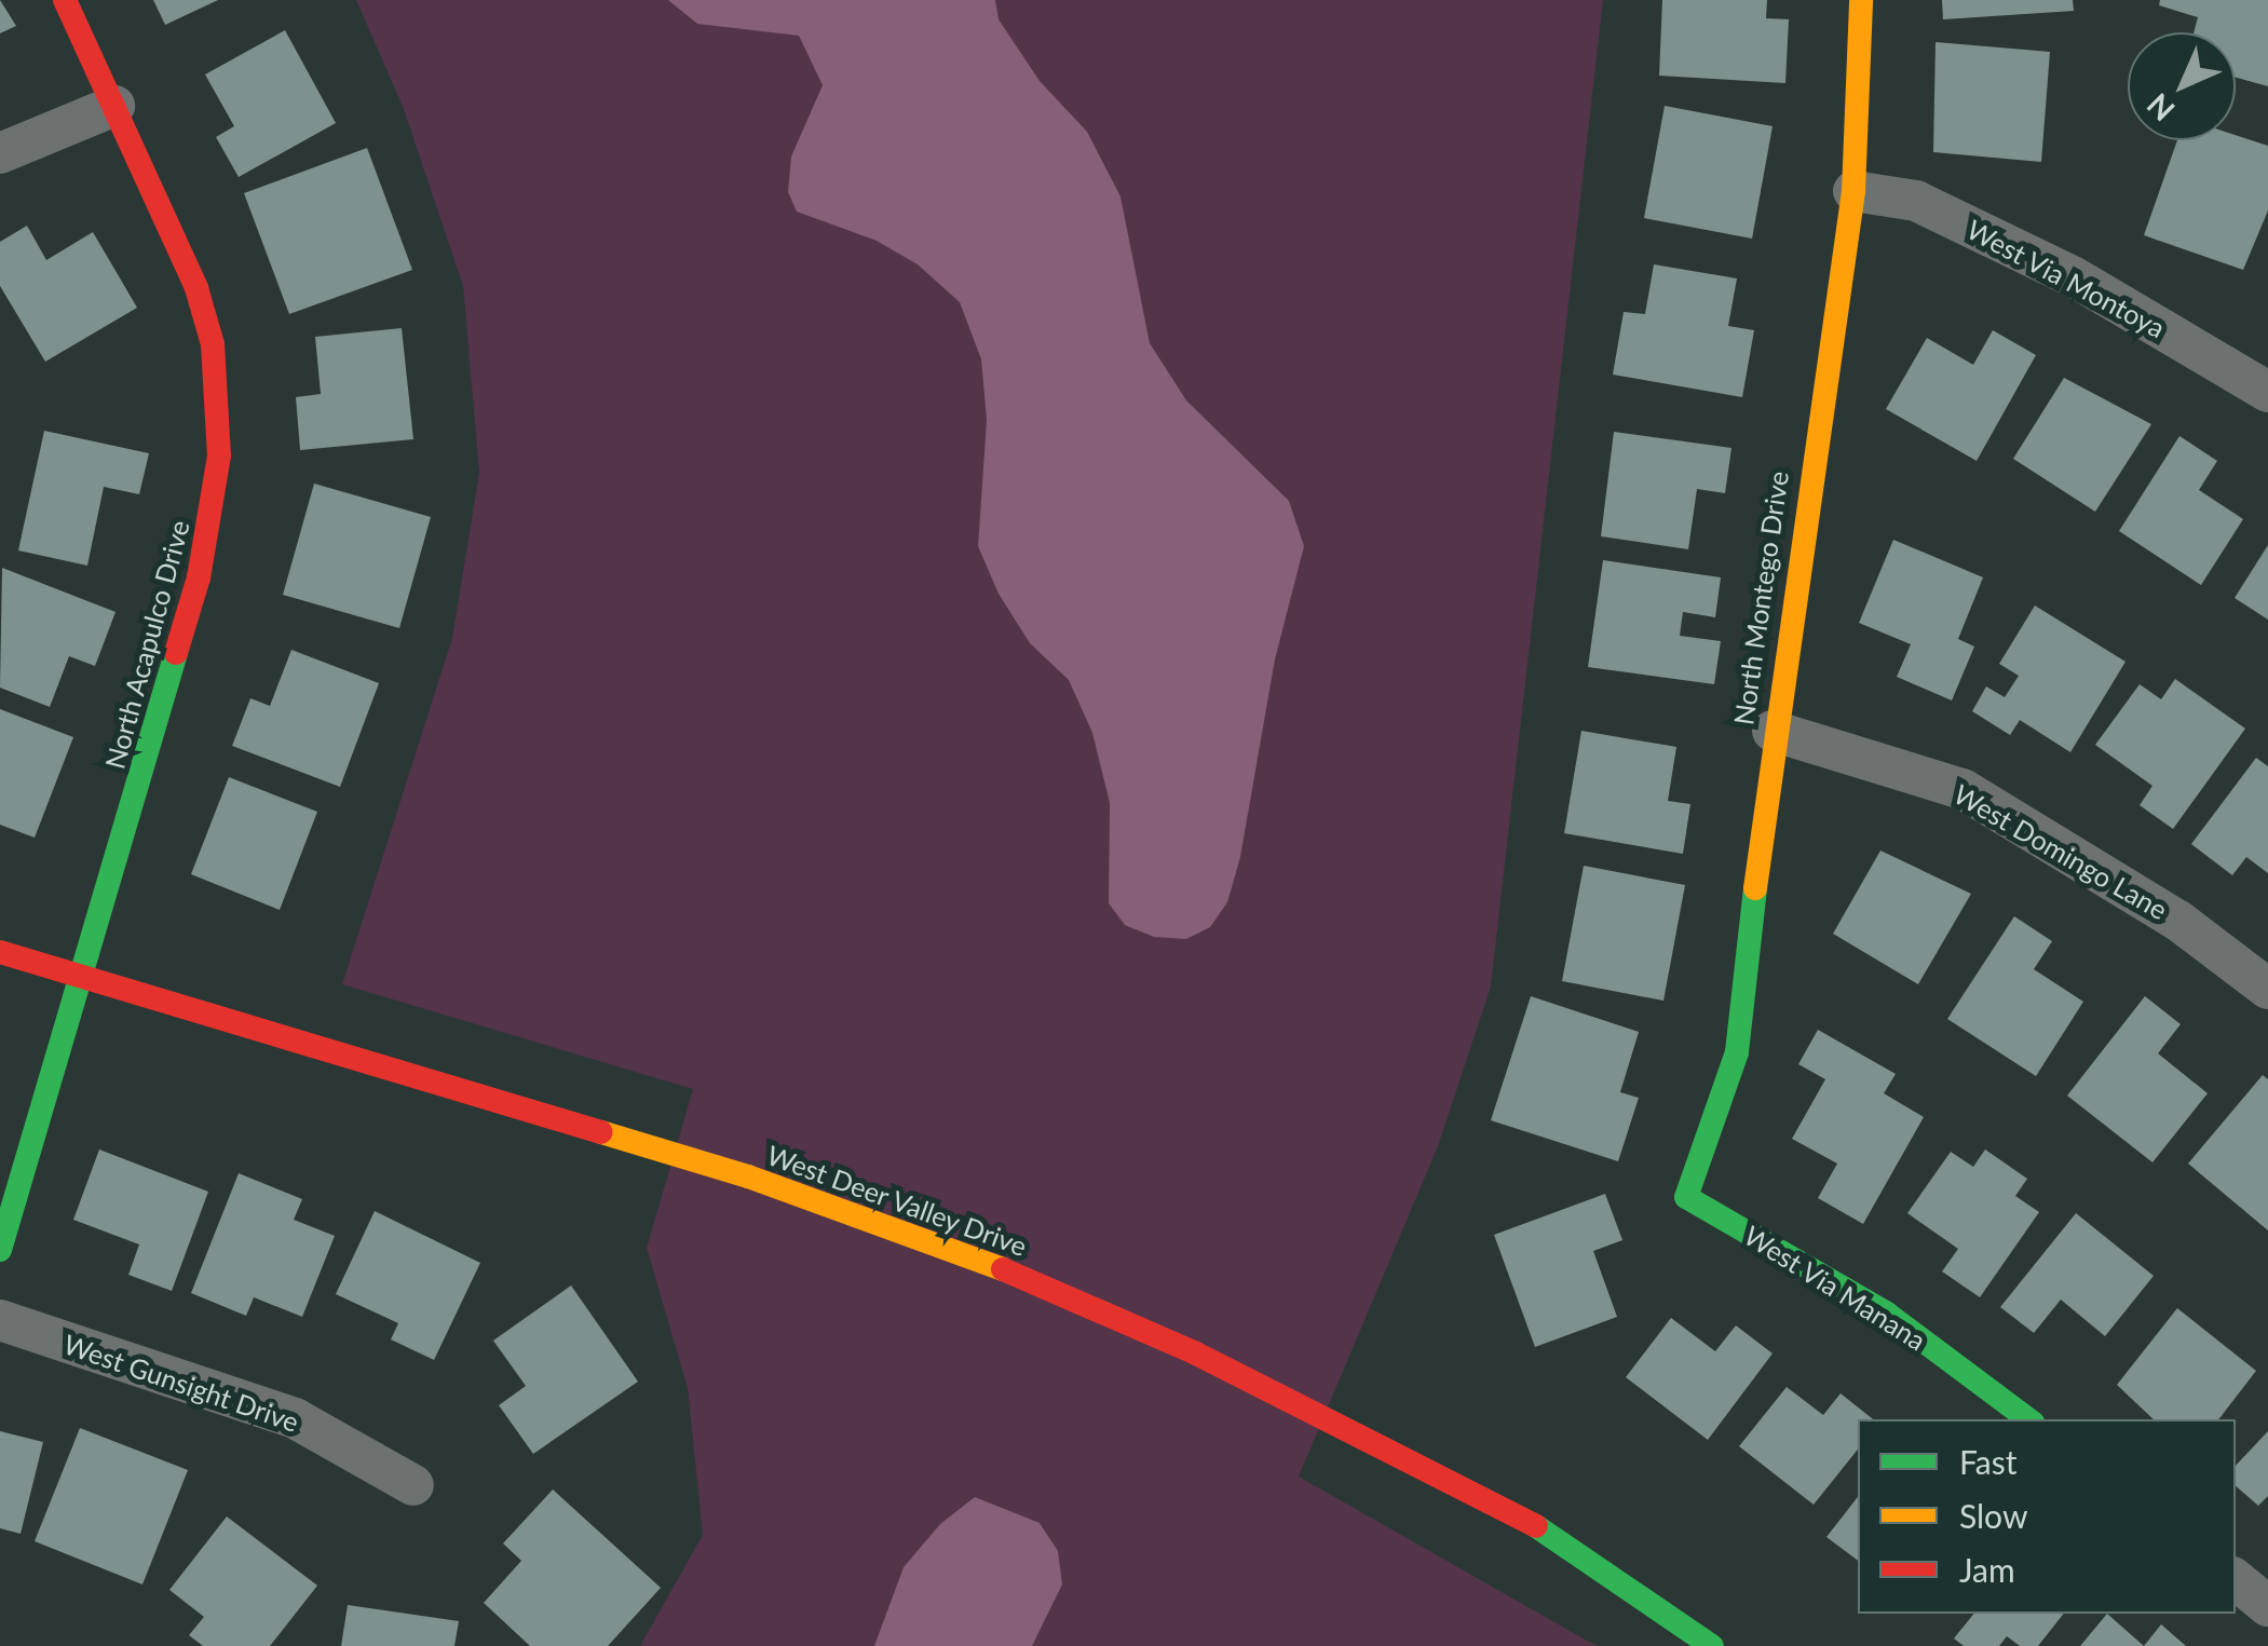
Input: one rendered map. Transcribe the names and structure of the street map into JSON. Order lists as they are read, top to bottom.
{
  "streets": {
    "street": [
      "West Via Montoya",
      "North Montego Drive",
      "North Acapulco Drive",
      "West Domingo Lane",
      "West Deer Valley Drive",
      "West Via Manana",
      "West Gunsight Drive"
    ]
  },
  "crossings": [
    ["West Via Montoya", "North Montego Drive"],
    ["North Montego Drive", "West Domingo Lane"],
    ["North Montego Drive", "West Via Manana"],
    ["North Acapulco Drive", "West Deer Valley Drive"]
  ],
  "legend": ["Fast", "Slow", "Jam"],
  "north": "bottom left"
}
